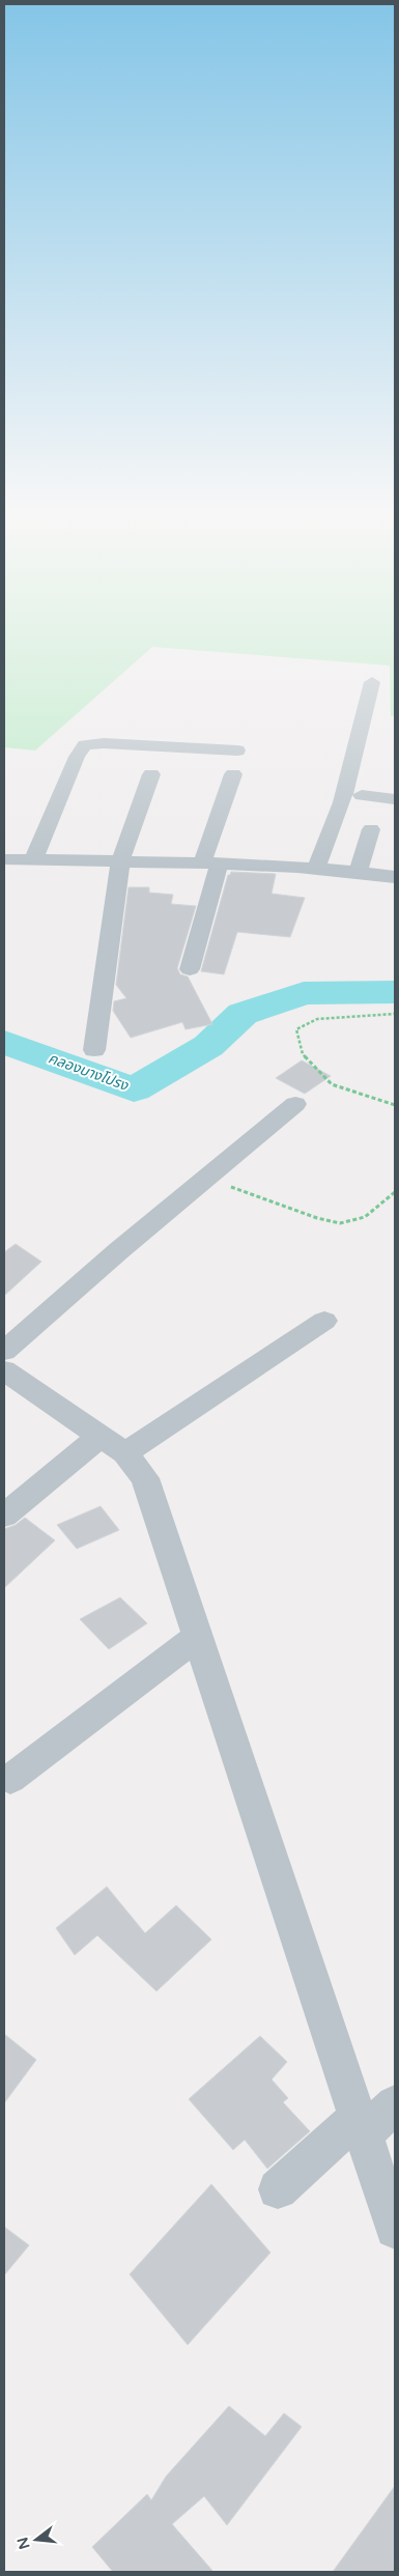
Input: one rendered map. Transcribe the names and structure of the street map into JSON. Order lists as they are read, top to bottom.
{
  "water": ["คลองบางโปรง"],
  "north": "left"
}
